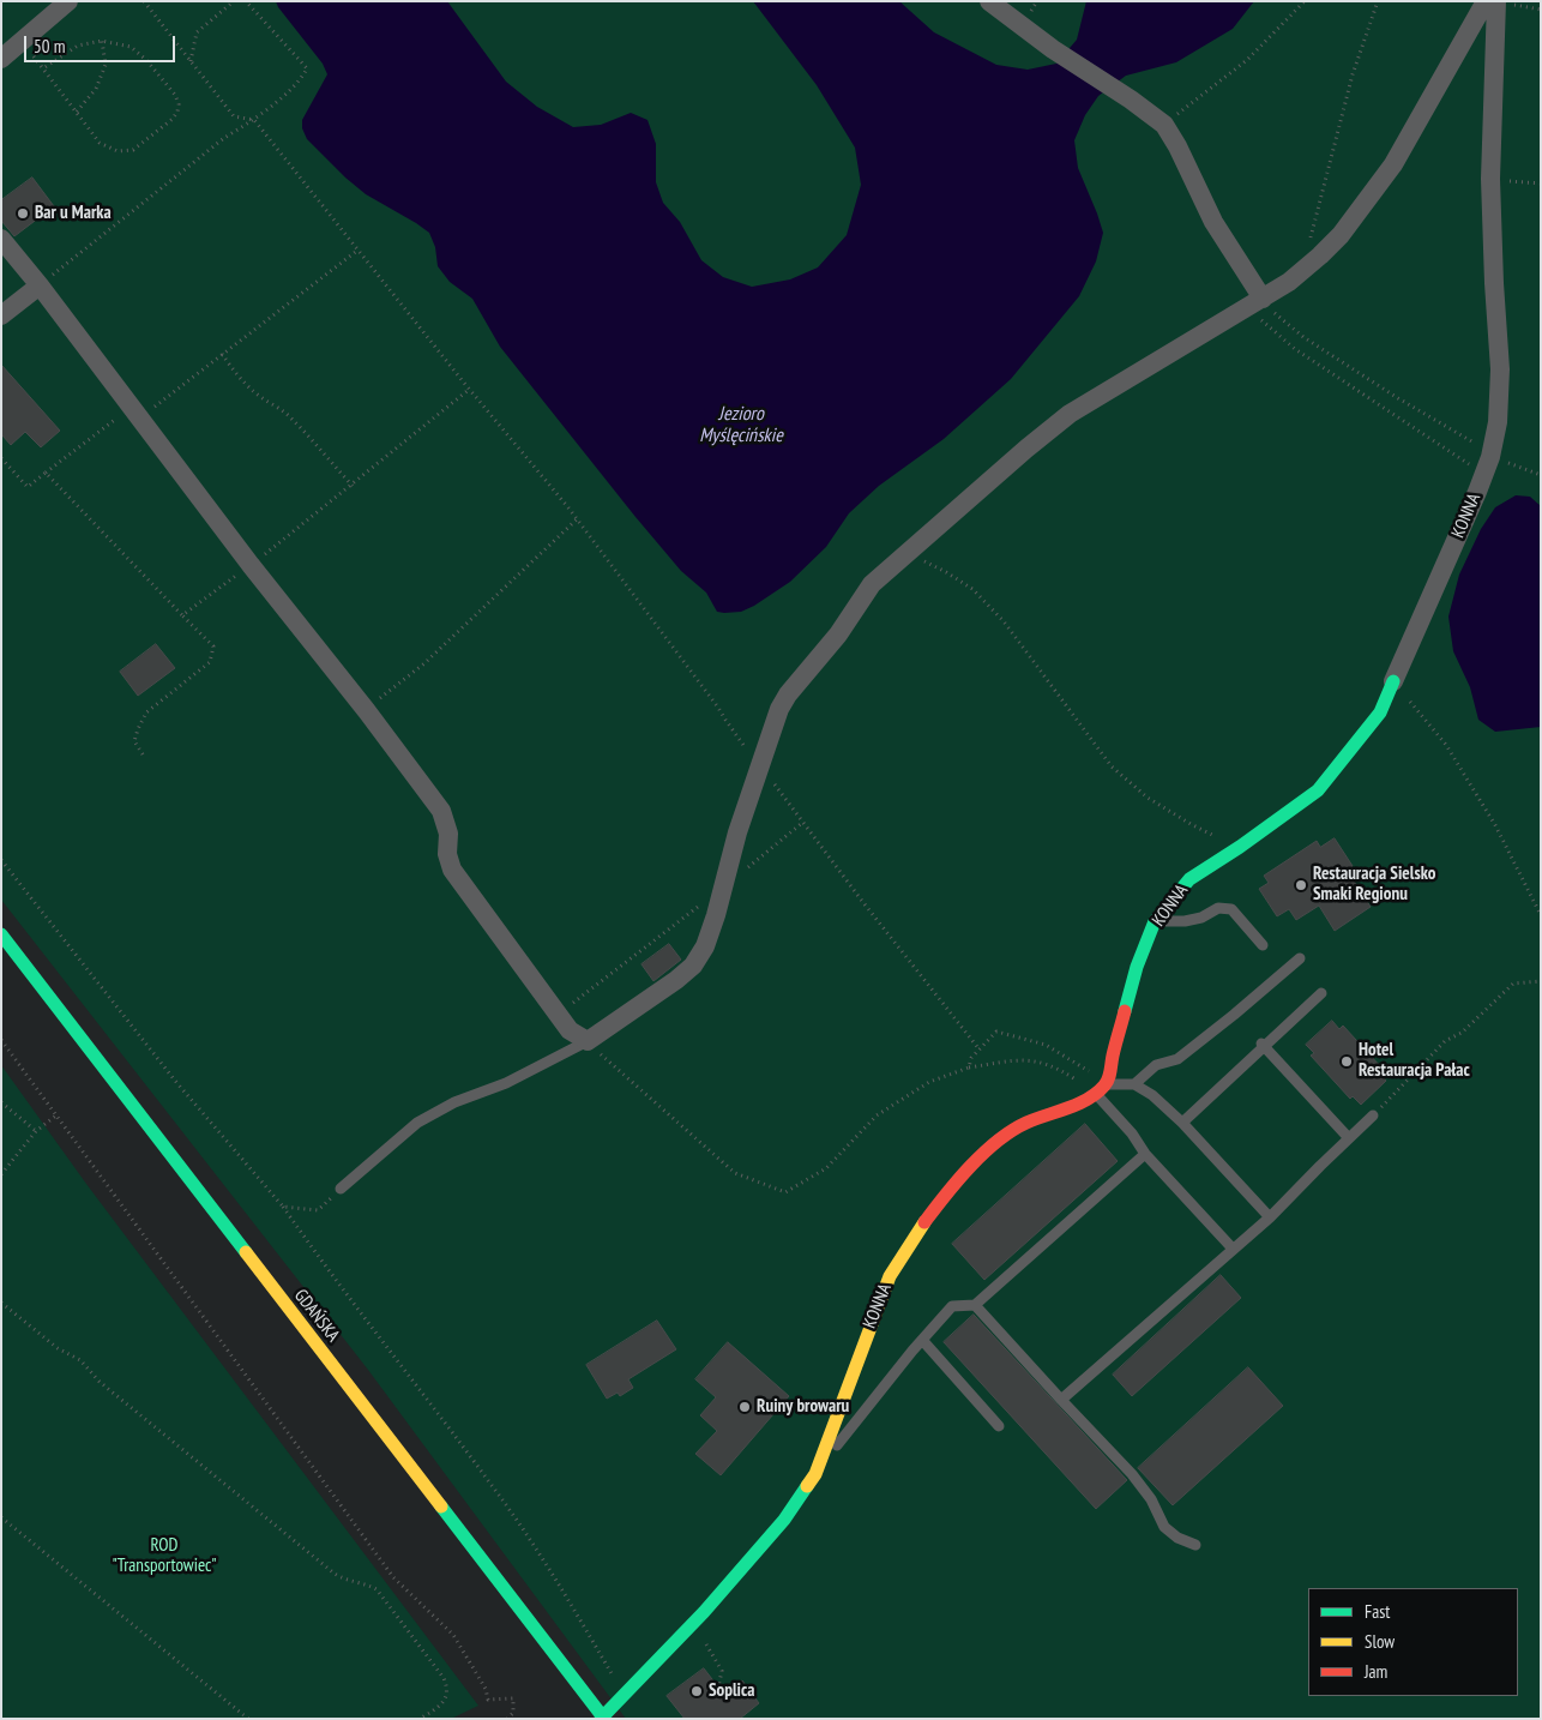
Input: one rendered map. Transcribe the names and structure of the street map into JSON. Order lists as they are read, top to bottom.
{
  "streets": {
    "street": ["KONNA", "GDAŃSKA"]
  },
  "crossings": [
    ["KONNA", "GDAŃSKA"]
  ],
  "water": ["Jezioro Myślęcińskie"],
  "parks": ["ROD \"Transportowiec\""],
  "places": [
    "Bar u Marka",
    "Restauracja Sielsko Smaki Regionu",
    "Hotel Restauracja Pałac",
    "Ruiny browaru",
    "Soplica"
  ],
  "legend": ["Fast", "Slow", "Jam"],
  "scale_bar": "50 m"
}
